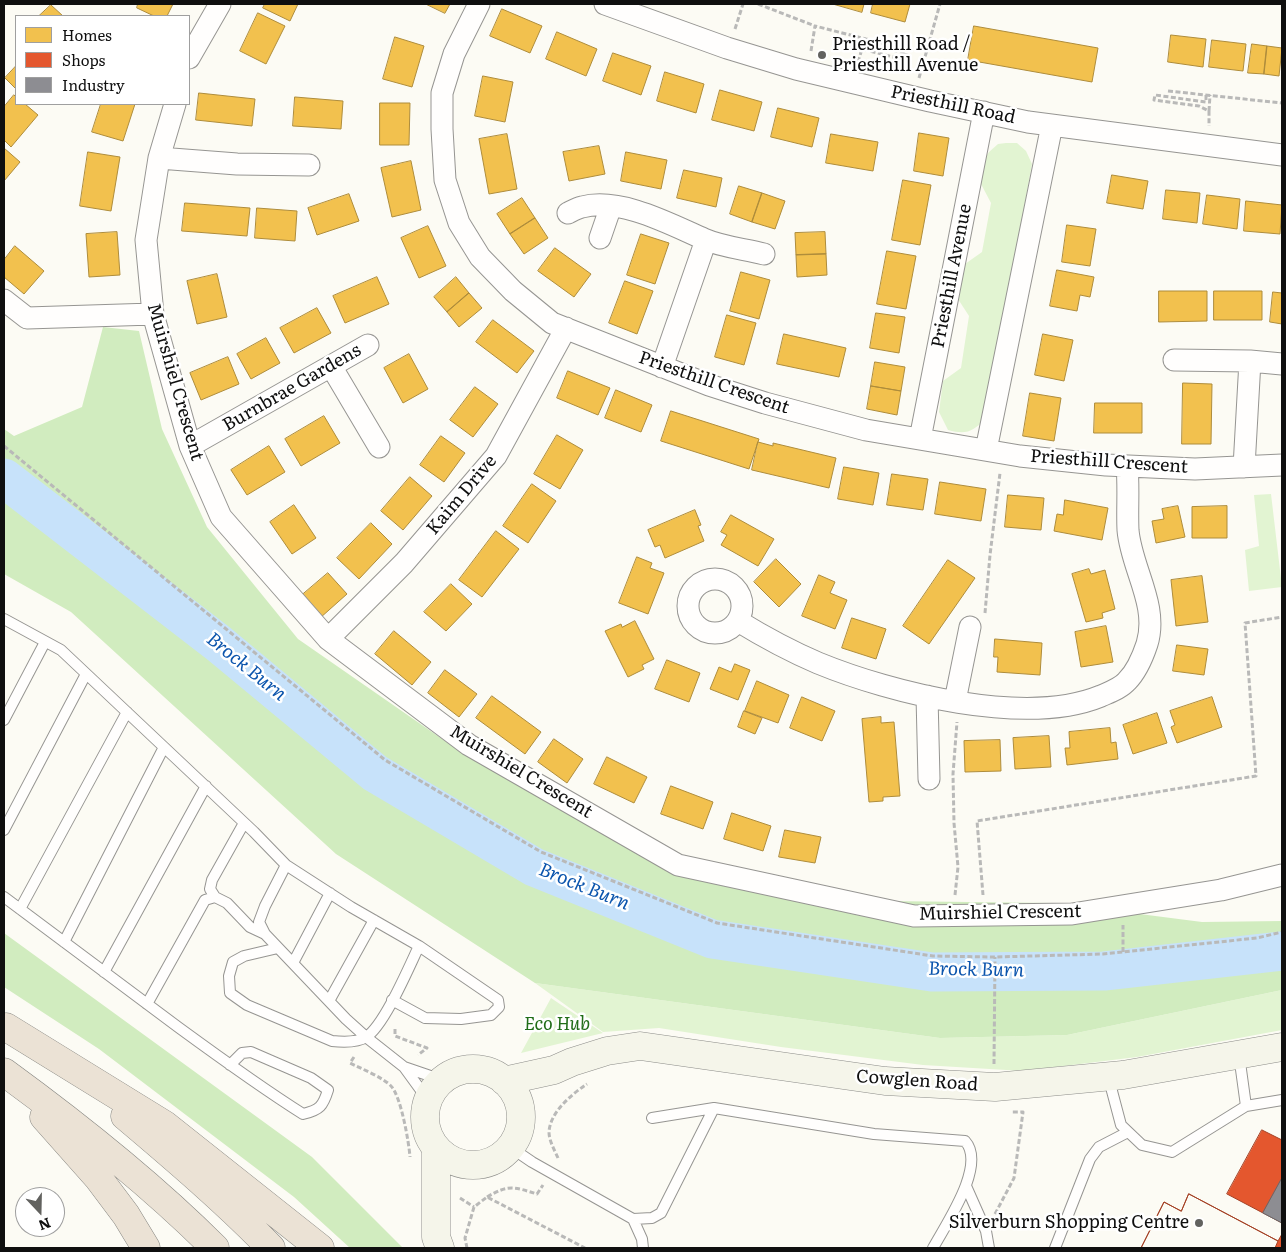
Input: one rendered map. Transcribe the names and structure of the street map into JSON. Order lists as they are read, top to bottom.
{
  "streets": {
    "street": [
      "Priesthill Road",
      "Priesthill Avenue",
      "Muirshiel Crescent",
      "Priesthill Crescent",
      "Burnbrae Gardens",
      "Kaim Drive",
      "Cowglen Road"
    ]
  },
  "crossings": [
    ["Priesthill Road", "Priesthill Avenue"],
    ["Priesthill Avenue", "Priesthill Crescent"],
    ["Muirshiel Crescent", "Burnbrae Gardens"],
    ["Muirshiel Crescent", "Kaim Drive"],
    ["Priesthill Crescent", "Kaim Drive"]
  ],
  "water": ["Brock Burn"],
  "parks": ["Eco Hub"],
  "places": ["Priesthill Road / Priesthill Avenue", "Silverburn Shopping Centre"],
  "legend": ["Homes", "Shops", "Industry"],
  "north": "bottom"
}
